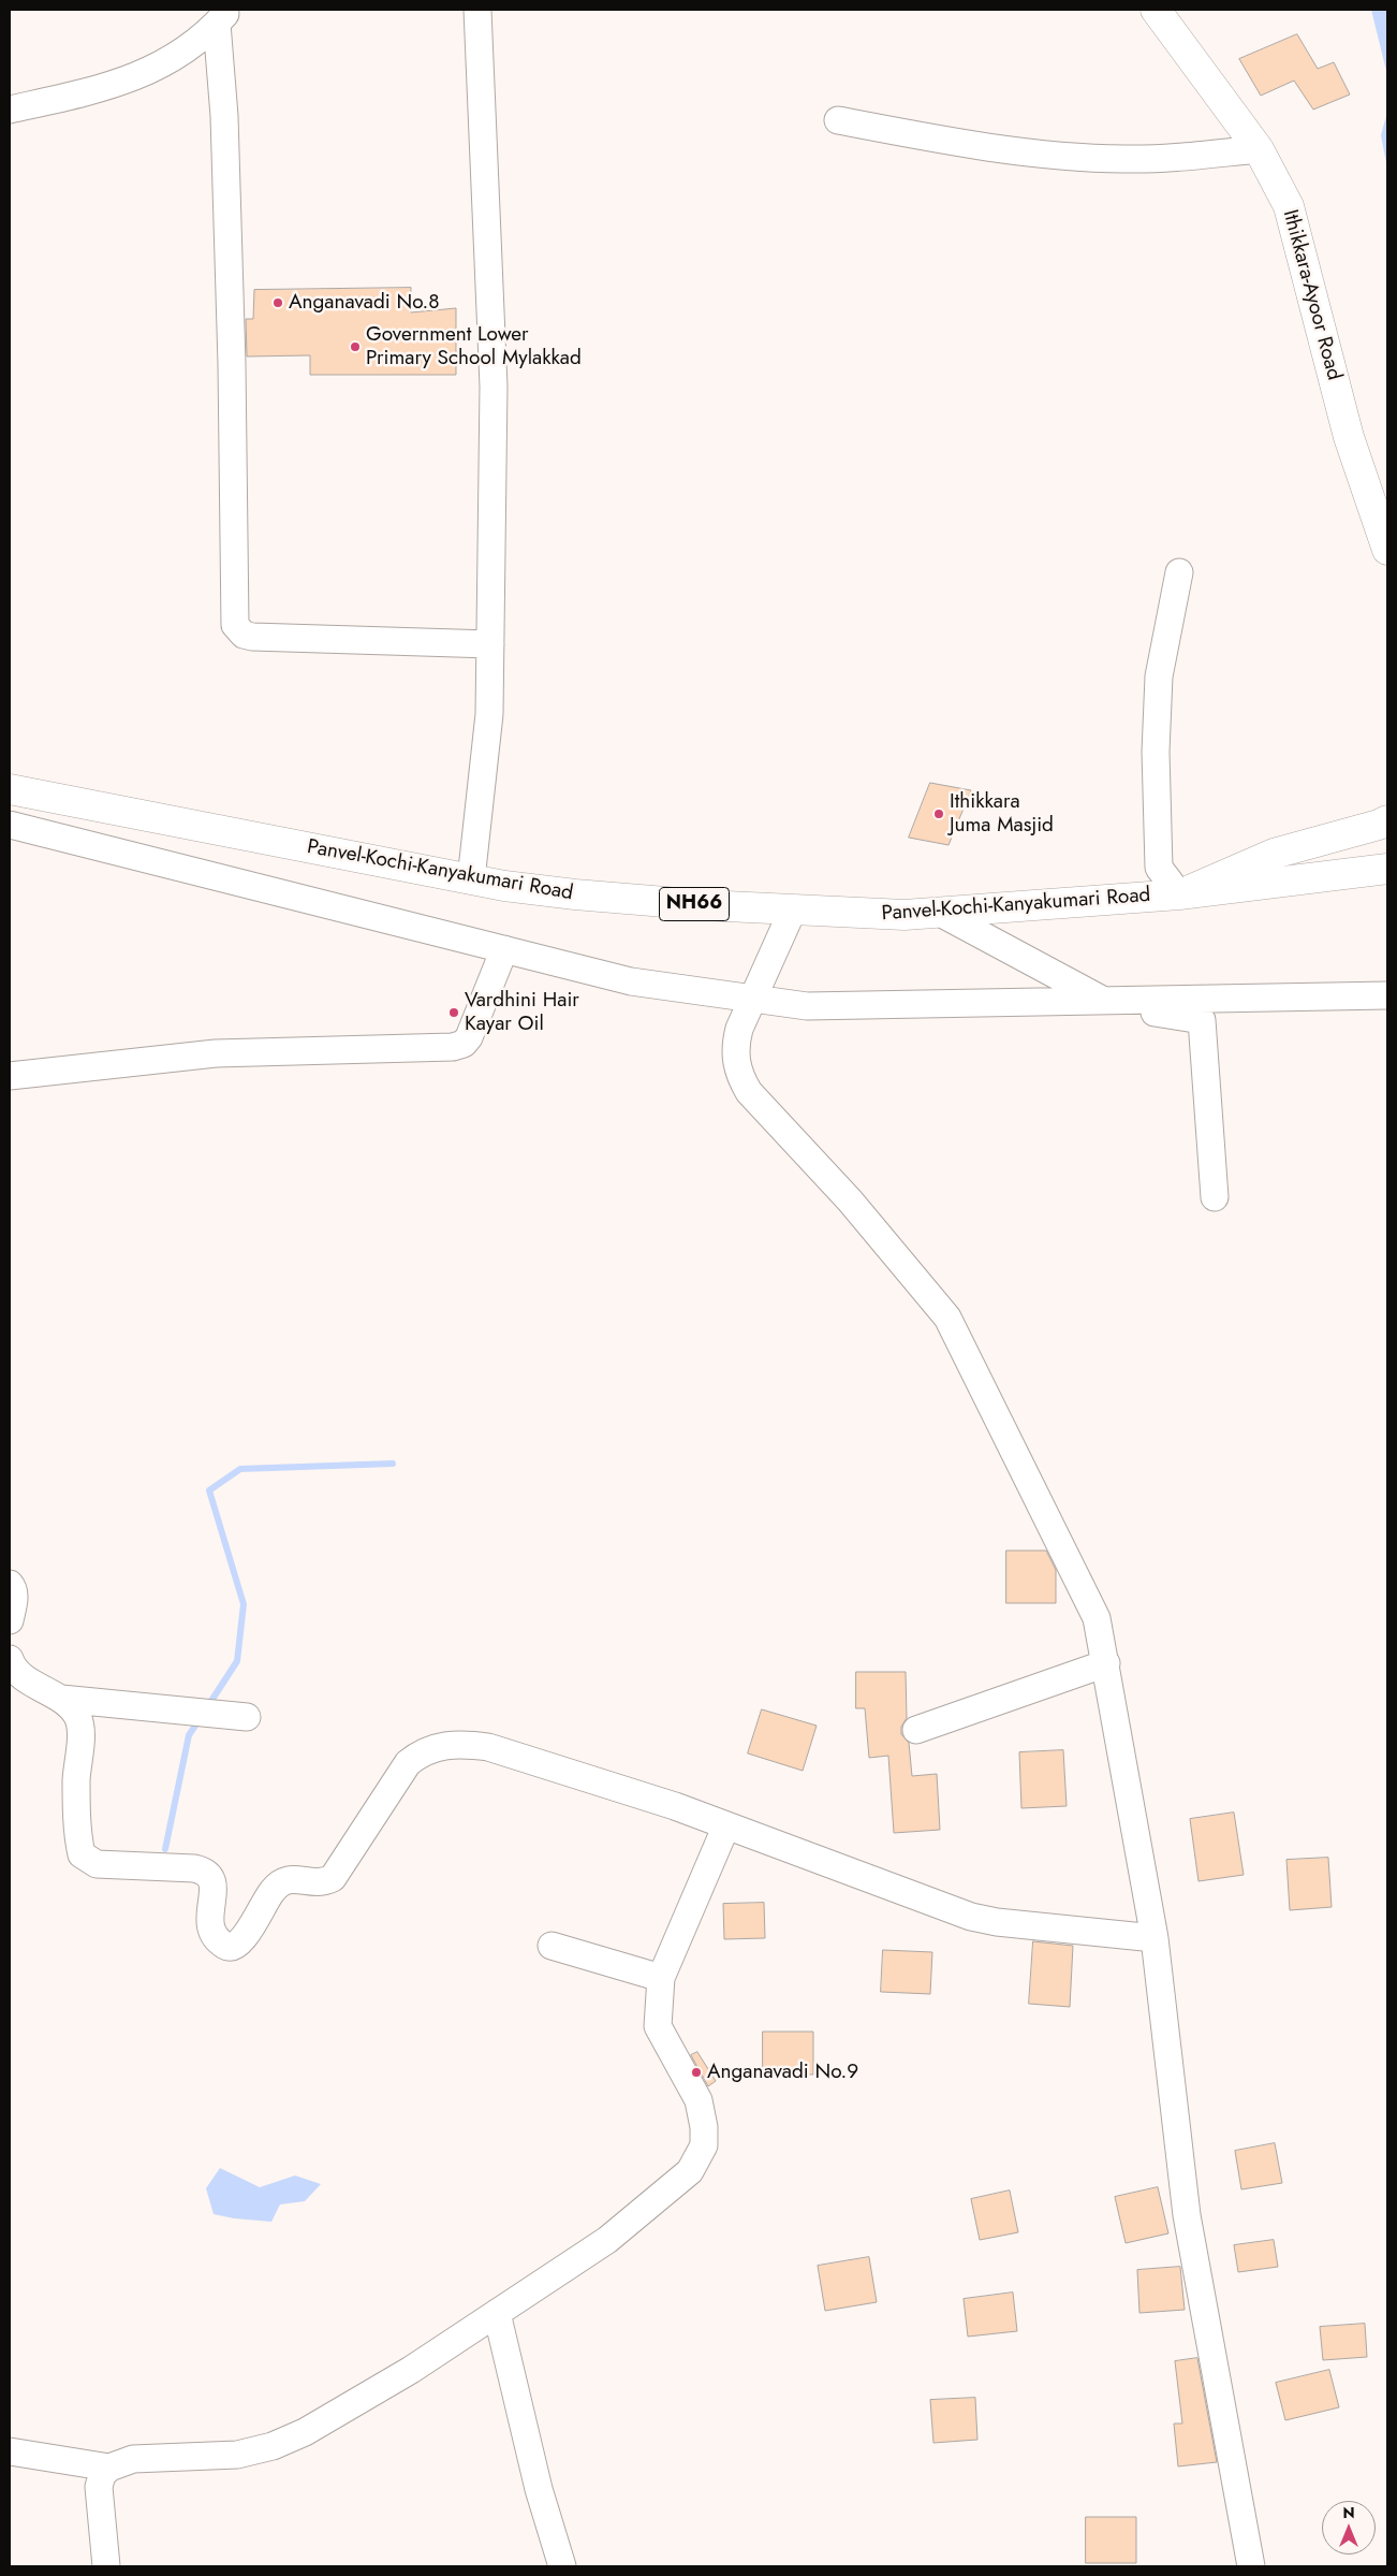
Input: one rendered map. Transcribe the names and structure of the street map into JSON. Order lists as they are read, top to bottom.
{
  "streets": {
    "main road": ["Ithikkara-Ayoor Road", "Panvel-Kochi-Kanyakumari Road", "NH66"]
  },
  "places": [
    "Anganavadi No.8",
    "Government Lower Primary School Mylakkad",
    "Ithikkara Juma Masjid",
    "Vardhini Hair Kayar Oil",
    "Anganavadi No.9"
  ],
  "north": "top"
}
